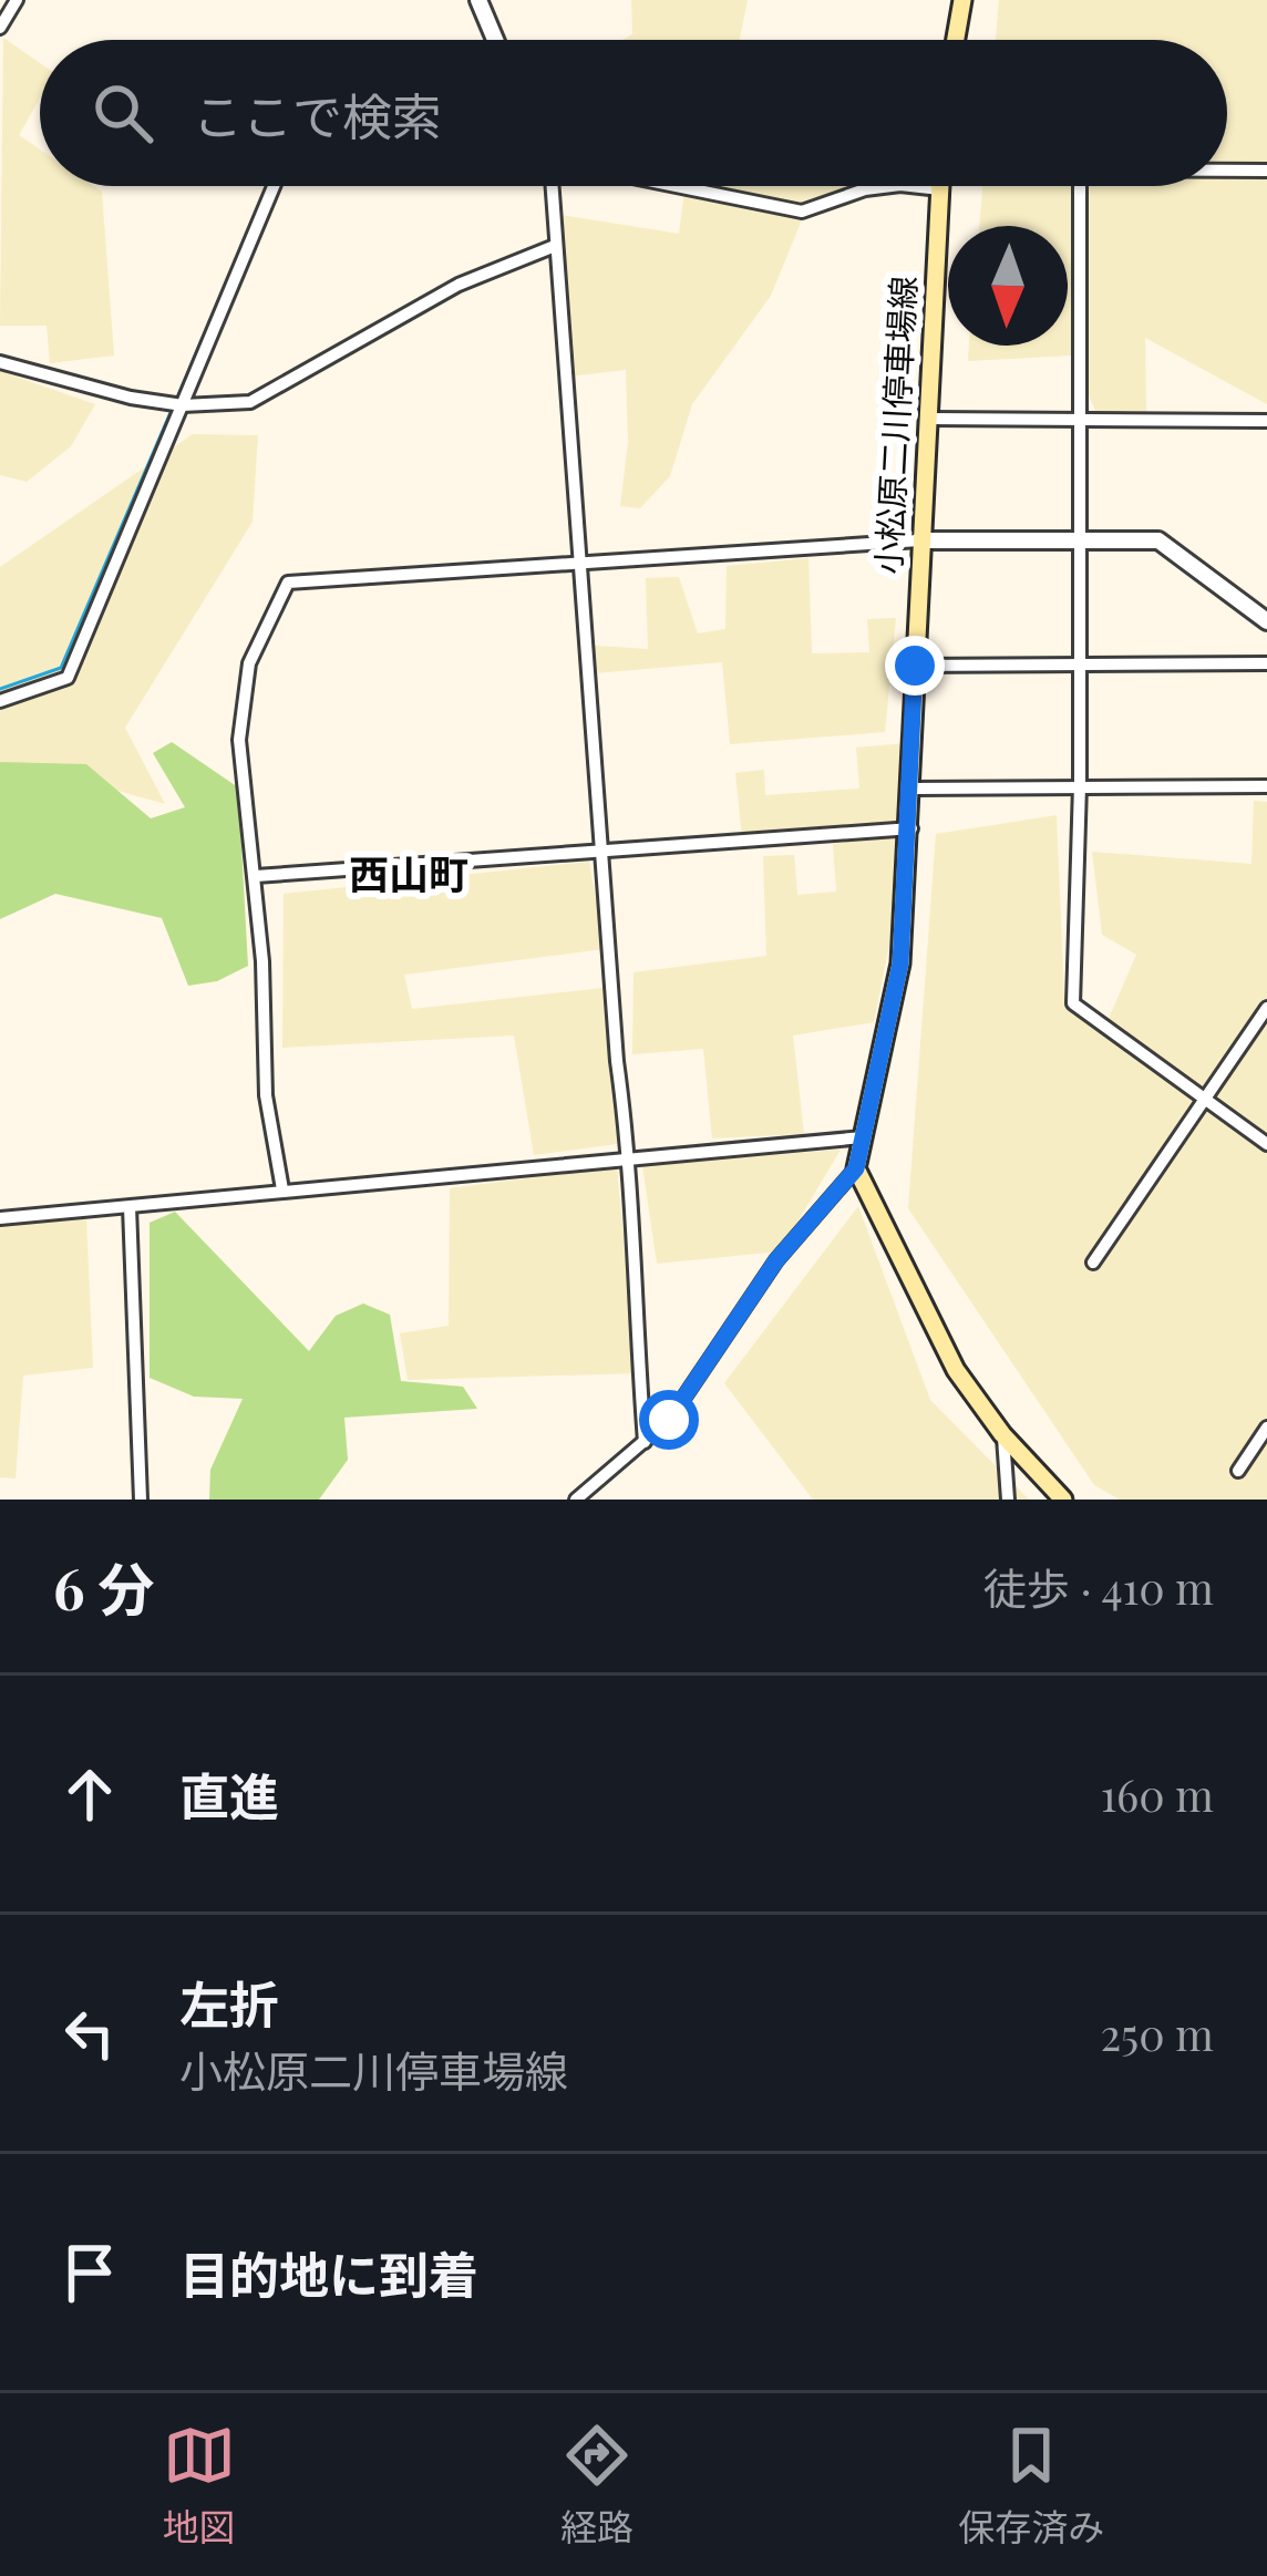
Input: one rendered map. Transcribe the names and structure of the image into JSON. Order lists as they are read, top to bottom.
{
  "streets": {
    "main road": ["小松原二川停車場線"]
  },
  "districts": ["西山町"],
  "north": "bottom",
  "page": {
    "search": "ここで検索",
    "heading": ["6 分", "徒歩 · 410 m"],
    "list": [
      ["直進", "160 m"],
      ["左折", "小松原二川停車場線", "250 m"],
      "目的地に到着"
    ],
    "nav": ["地図", "経路", "保存済み"]
  }
}
